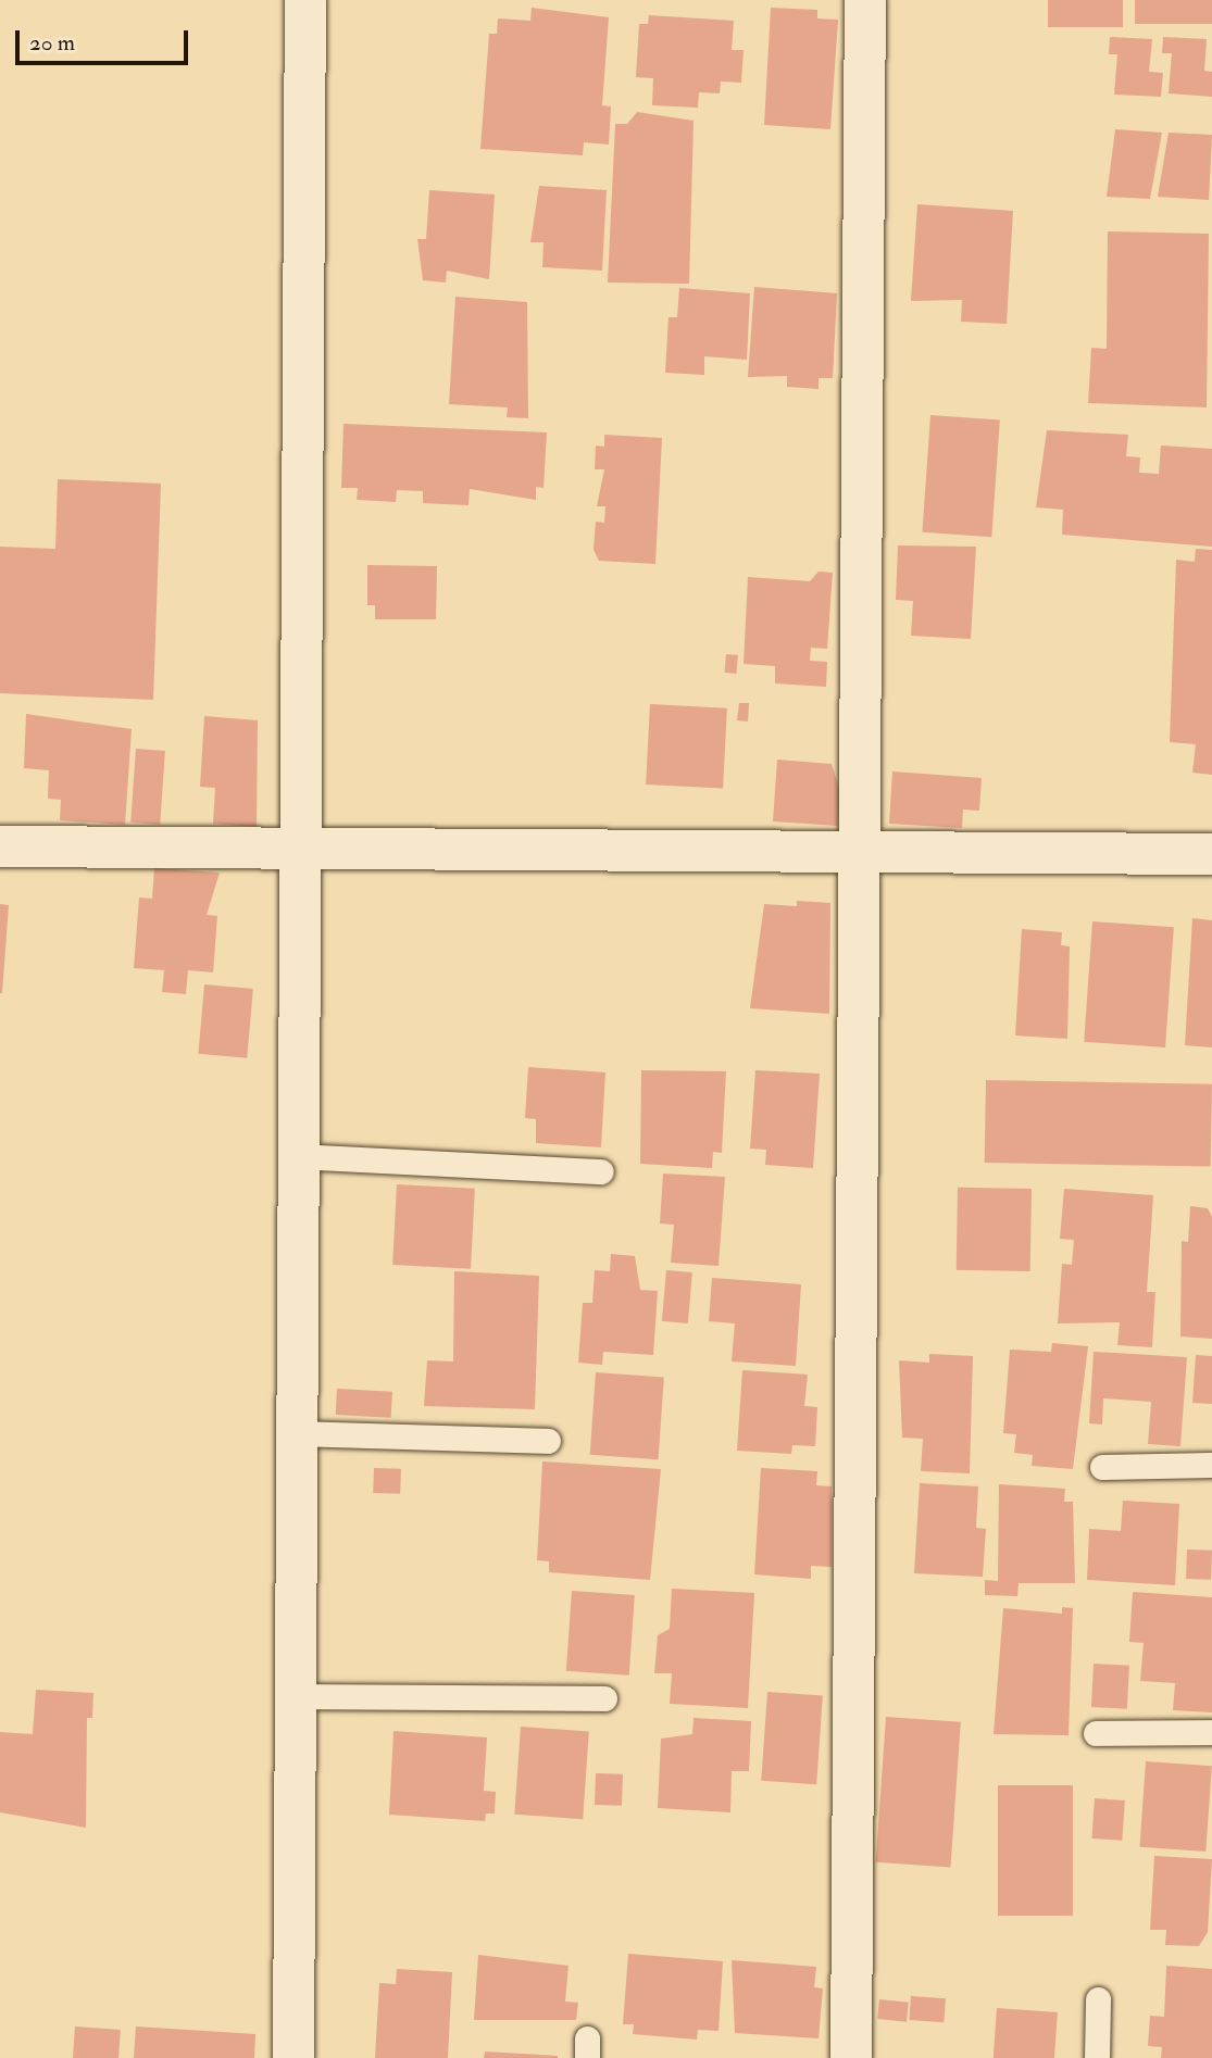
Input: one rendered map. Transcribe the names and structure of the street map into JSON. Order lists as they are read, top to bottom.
{
  "scale_bar": "20 m"
}
